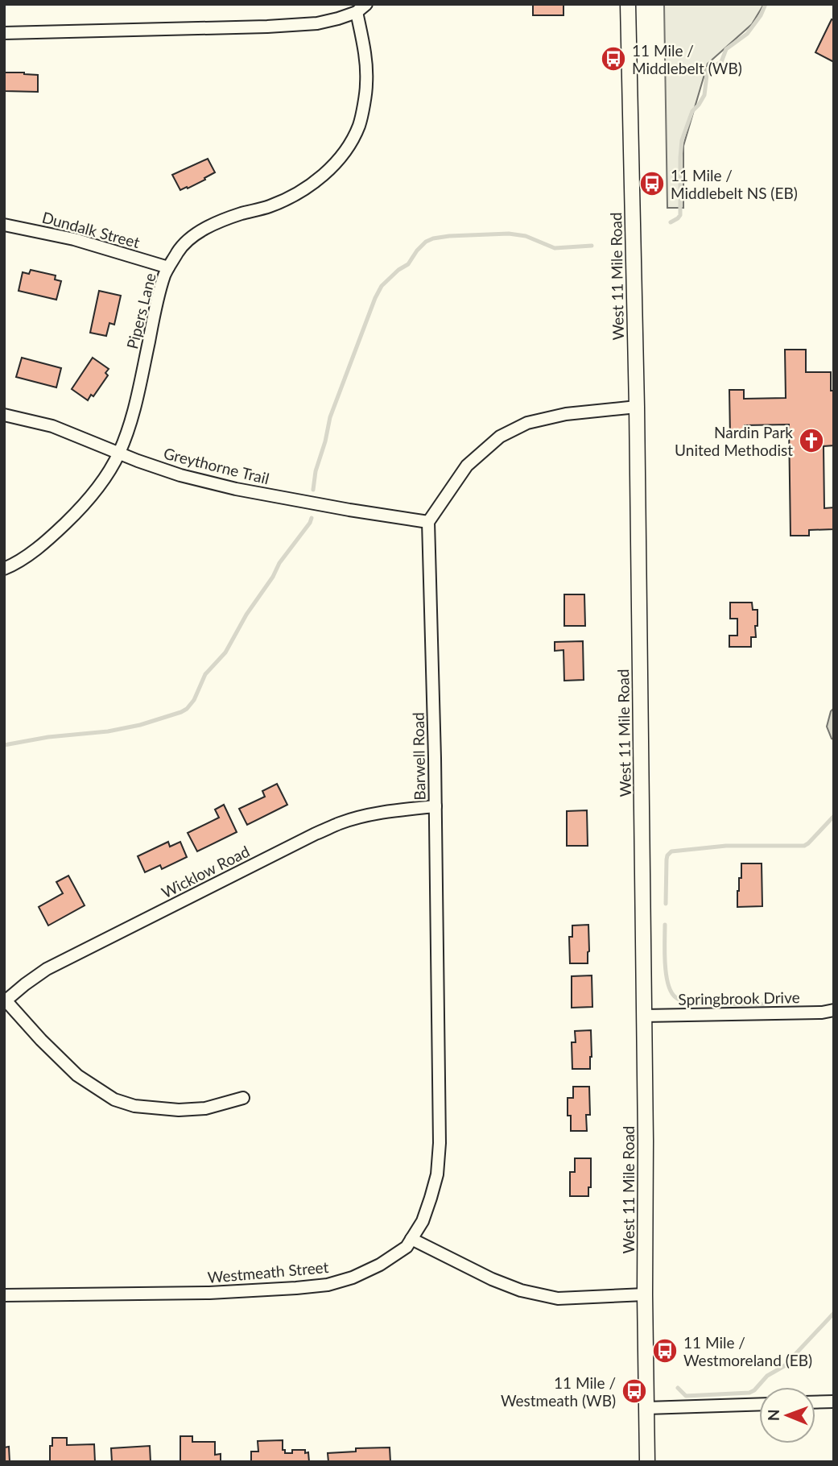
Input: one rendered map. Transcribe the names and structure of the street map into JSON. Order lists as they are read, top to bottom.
{
  "streets": {
    "street": [
      "Dundalk Street",
      "West 11 Mile Road",
      "Pipers Lane",
      "Greythorne Trail",
      "Barwell Road",
      "Wicklow Road",
      "Springbrook Drive",
      "Westmeath Street"
    ]
  },
  "crossings": [
    ["Dundalk Street", "Pipers Lane"],
    ["West 11 Mile Road", "Springbrook Drive"],
    ["Pipers Lane", "Greythorne Trail"],
    ["Greythorne Trail", "Barwell Road"],
    ["Barwell Road", "Wicklow Road"],
    ["Barwell Road", "Westmeath Street"]
  ],
  "places": {
    "bus stop": [
      "11 Mile / Middlebelt (WB)",
      "11 Mile / Middlebelt NS (EB)",
      "11 Mile / Westmoreland (EB)",
      "11 Mile / Westmeath (WB)"
    ],
    "church": ["Nardin Park United Methodist"]
  },
  "north": "left"
}
